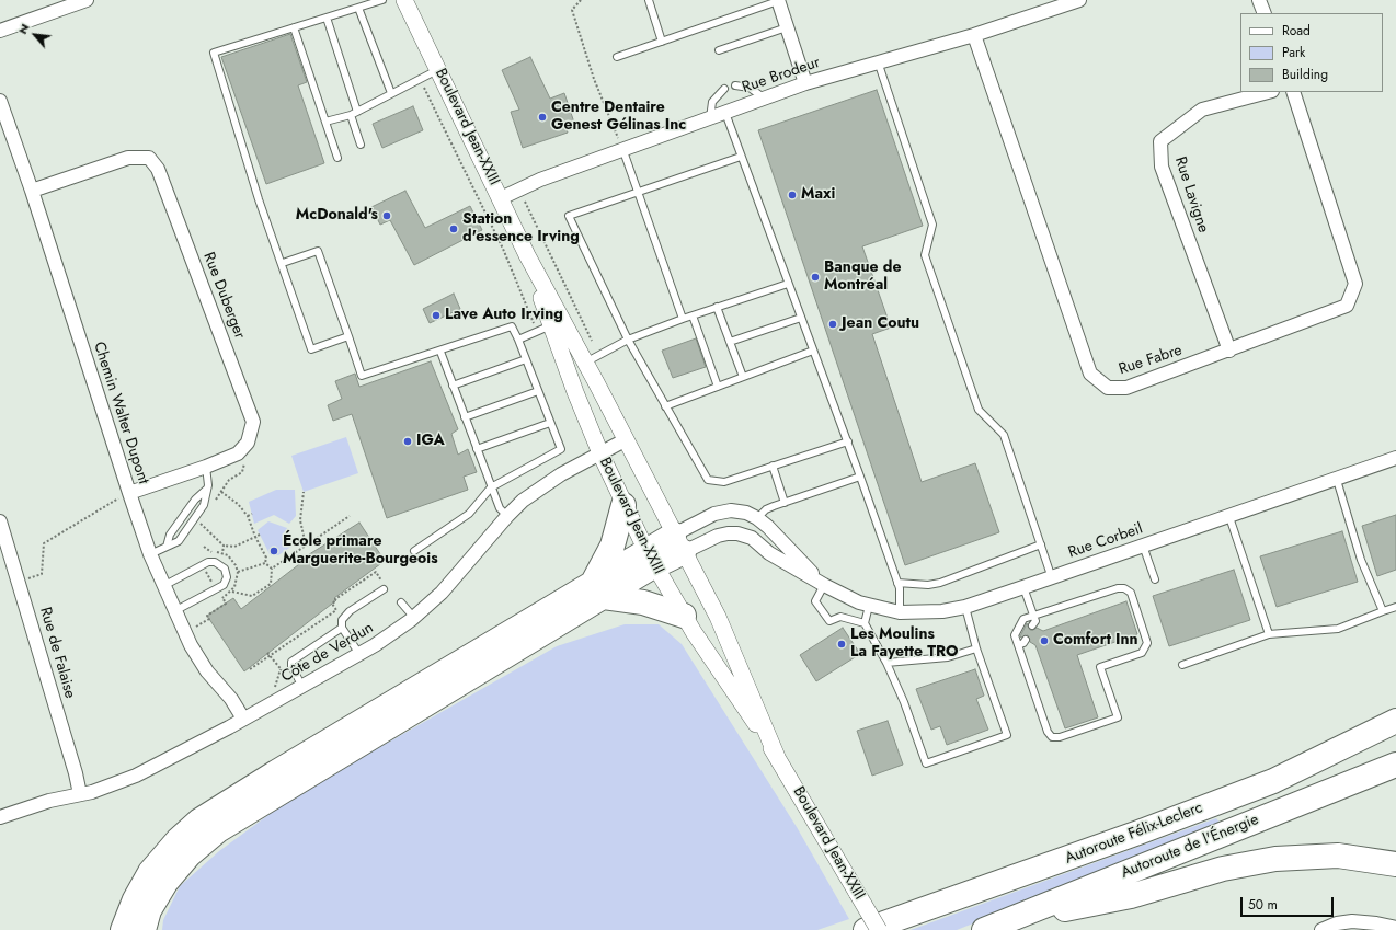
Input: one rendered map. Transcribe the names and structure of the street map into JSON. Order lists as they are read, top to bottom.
{
  "streets": {
    "highway": ["Autoroute Félix-Leclerc", "Autoroute de l'Énergie"],
    "street": [
      "Rue Brodeur",
      "Boulevard Jean-XXIII",
      "Rue Lavigne",
      "Rue Duberger",
      "Rue Fabre",
      "Chemin Walter Dupont",
      "Rue Corbeil",
      "Rue de Falaise",
      "Côte de Verdun"
    ]
  },
  "crossings": [
    ["Rue Brodeur", "Boulevard Jean-XXIII"],
    ["Rue Brodeur", "Rue Fabre"],
    ["Boulevard Jean-XXIII", "Rue Corbeil"],
    ["Boulevard Jean-XXIII", "Côte de Verdun"],
    ["Rue Lavigne", "Rue Fabre"],
    ["Rue Duberger", "Chemin Walter Dupont"],
    ["Chemin Walter Dupont", "Côte de Verdun"],
    ["Rue de Falaise", "Côte de Verdun"]
  ],
  "places": [
    "Centre Dentaire Genest Gélinas Inc",
    "Maxi",
    "McDonald's",
    "Station d'essence Irving",
    "Banque de Montréal",
    "Lave Auto Irving",
    "Jean Coutu",
    "IGA",
    "École primare Marguerite-Bourgeois",
    "Comfort Inn",
    "Les Moulins La Fayette TRO"
  ],
  "legend": ["Road", "Park", "Building"],
  "scale_bar": "50 m",
  "north": "top left"
}
